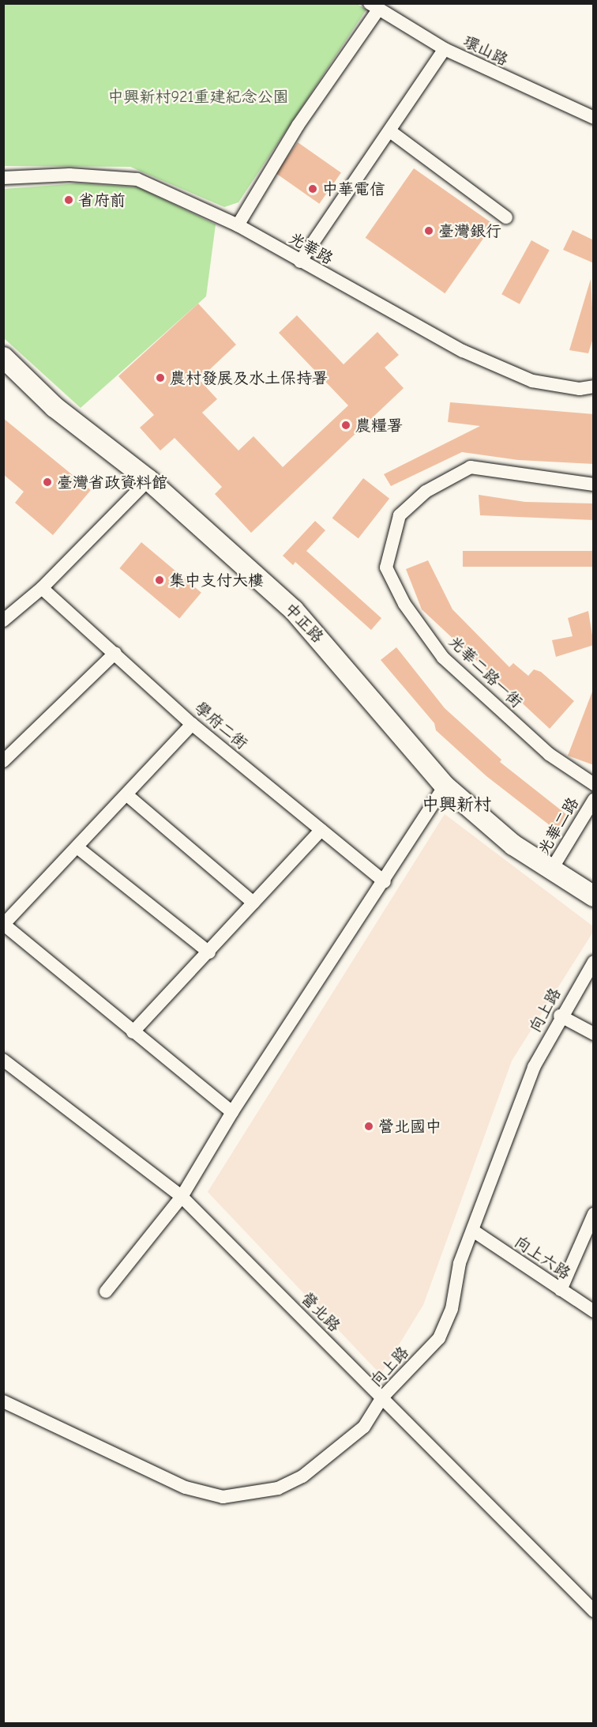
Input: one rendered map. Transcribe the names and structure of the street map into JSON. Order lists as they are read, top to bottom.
{
  "streets": {
    "main road": ["中正路"],
    "street": [
      "環山路",
      "光華路",
      "光華二路一街",
      "學府二街",
      "光華二路",
      "向上路",
      "向上六路",
      "營北路"
    ]
  },
  "crossings": [
    ["中正路", "光華二路"],
    ["向上路", "向上六路"],
    ["向上路", "營北路"]
  ],
  "districts": ["中興新村"],
  "parks": ["中興新村921重建紀念公園"],
  "places": [
    "中華電信",
    "省府前",
    "臺灣銀行",
    "農村發展及水土保持署",
    "農糧署",
    "臺灣省政資料館",
    "集中支付大樓",
    "營北國中"
  ]
}
